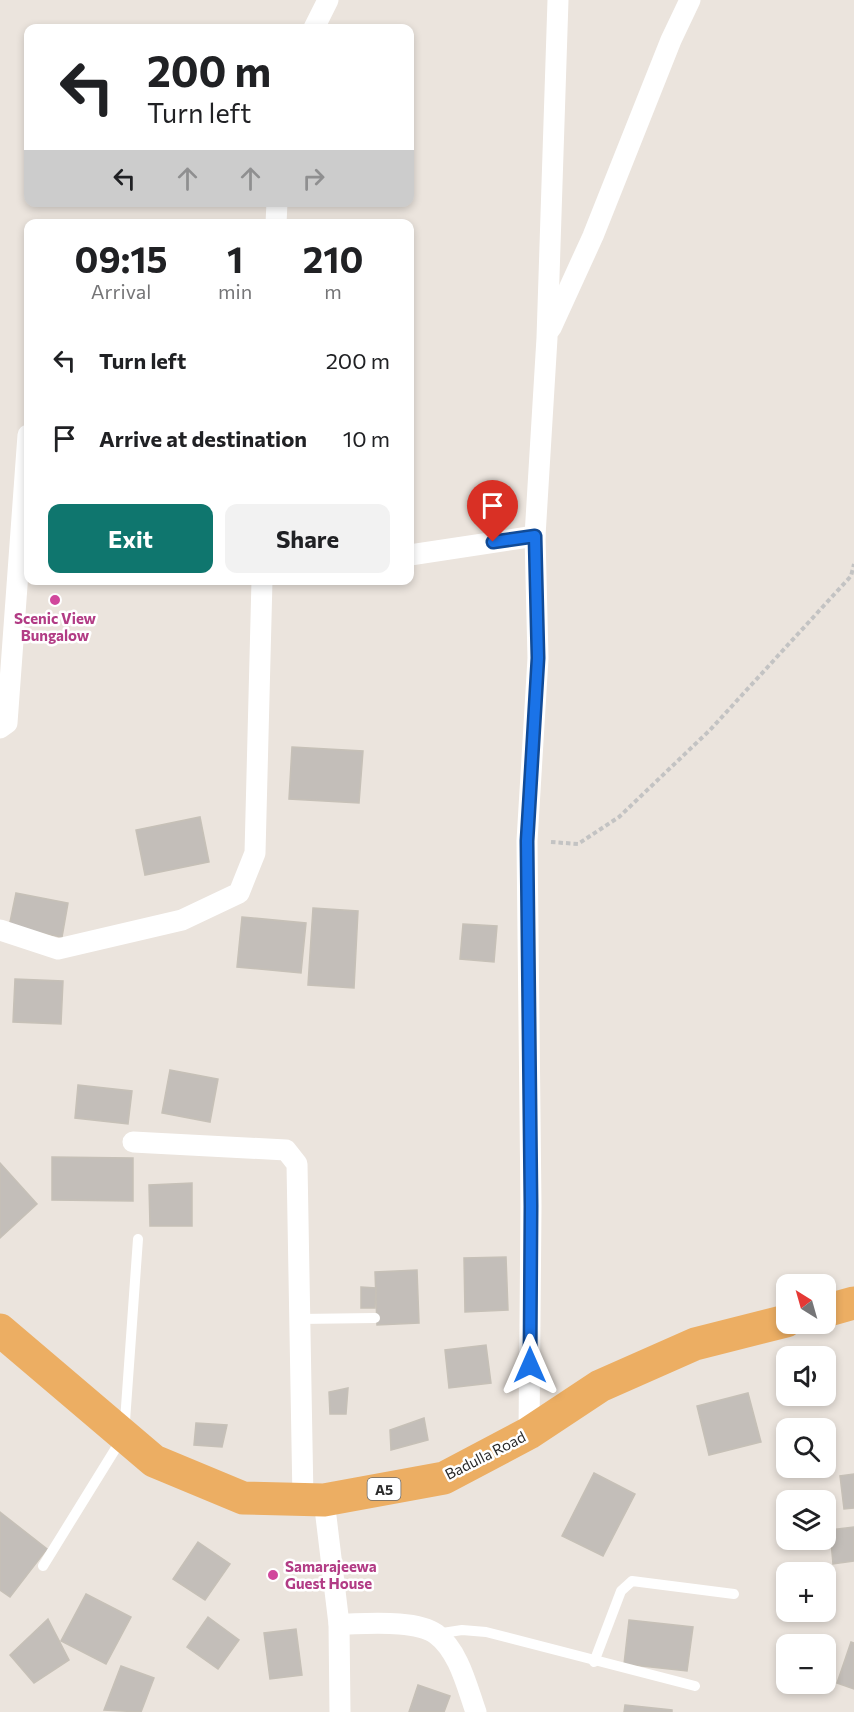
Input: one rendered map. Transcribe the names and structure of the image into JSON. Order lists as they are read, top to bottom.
{
  "streets": {
    "highway": ["Badulla Road", "A5"]
  },
  "places": ["Scenic View Bungalow", "Samarajeewa Guest House"],
  "north": "top left",
  "page": {
    "turn": ["200 m", "Turn left"],
    "eta": [
      "09:15",
      "Arrival",
      "1",
      "min",
      "210",
      "m"
    ],
    "list": [
      {
        "name": "Turn left",
        "value": "200 m"
      },
      {
        "name": "Arrive at destination",
        "value": "10 m"
      }
    ],
    "buttons": ["Exit", "Share"],
    "map_buttons": ["+", "−"]
  }
}
